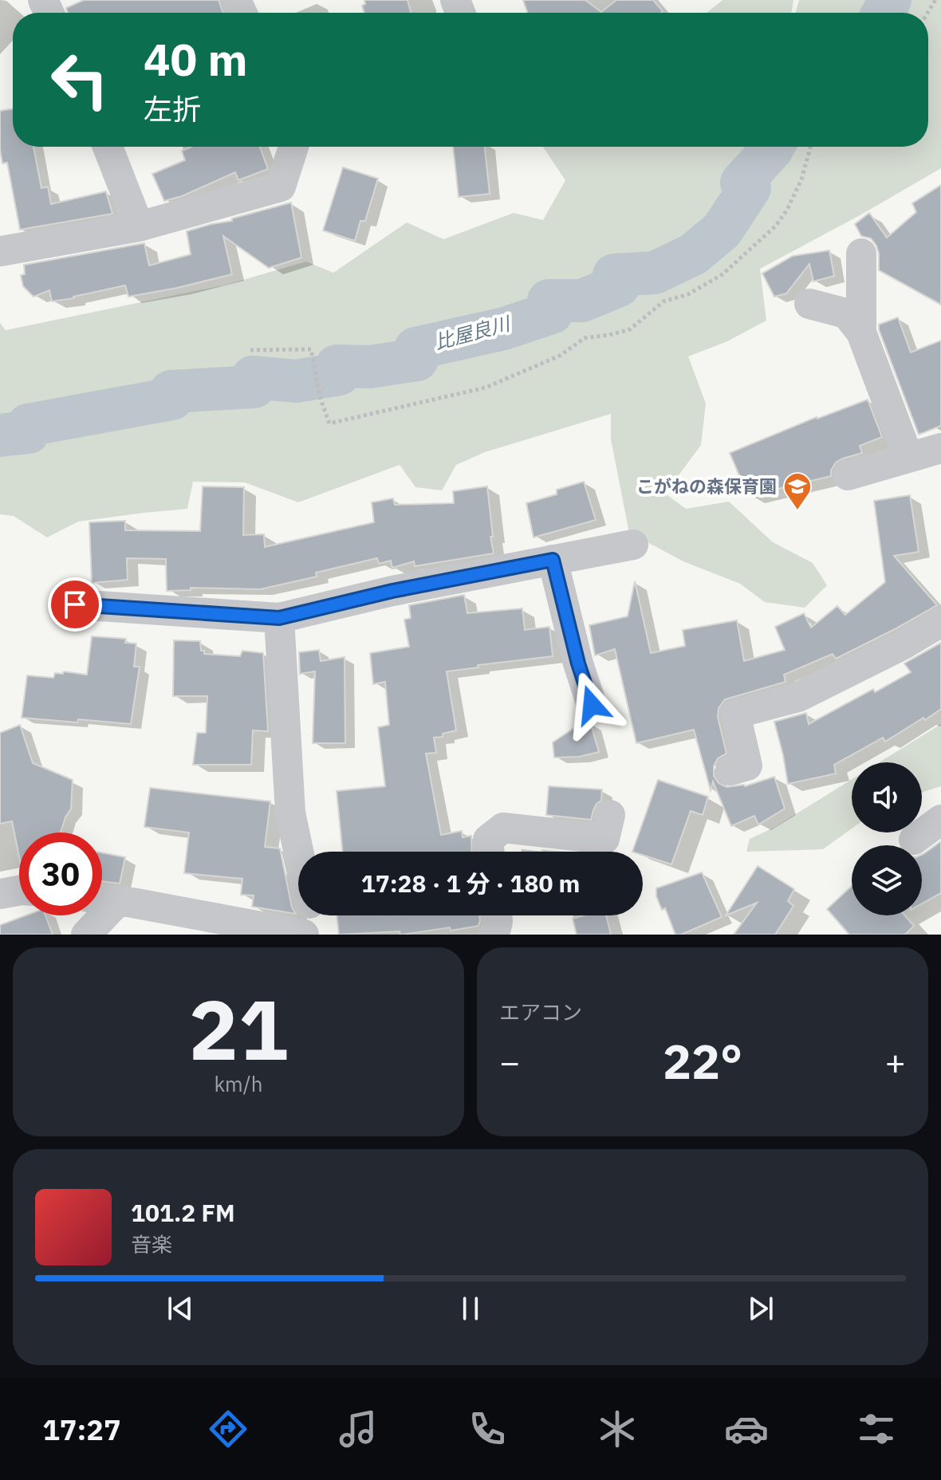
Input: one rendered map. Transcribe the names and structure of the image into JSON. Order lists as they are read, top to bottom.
{
  "water": ["比屋良川"],
  "places": {
    "school or university": ["こがねの森保育園"]
  },
  "page": {
    "turn": ["40 m", "左折"],
    "limit": "30",
    "trip": "17:28 · 1 分 · 180 m",
    "tile": [
      ["21", "km/h"],
      "エアコン"
    ],
    "heat": ["−", "22°", "+"],
    "song": ["101.2 FM", "音楽"],
    "tabs": "17:27"
  }
}
